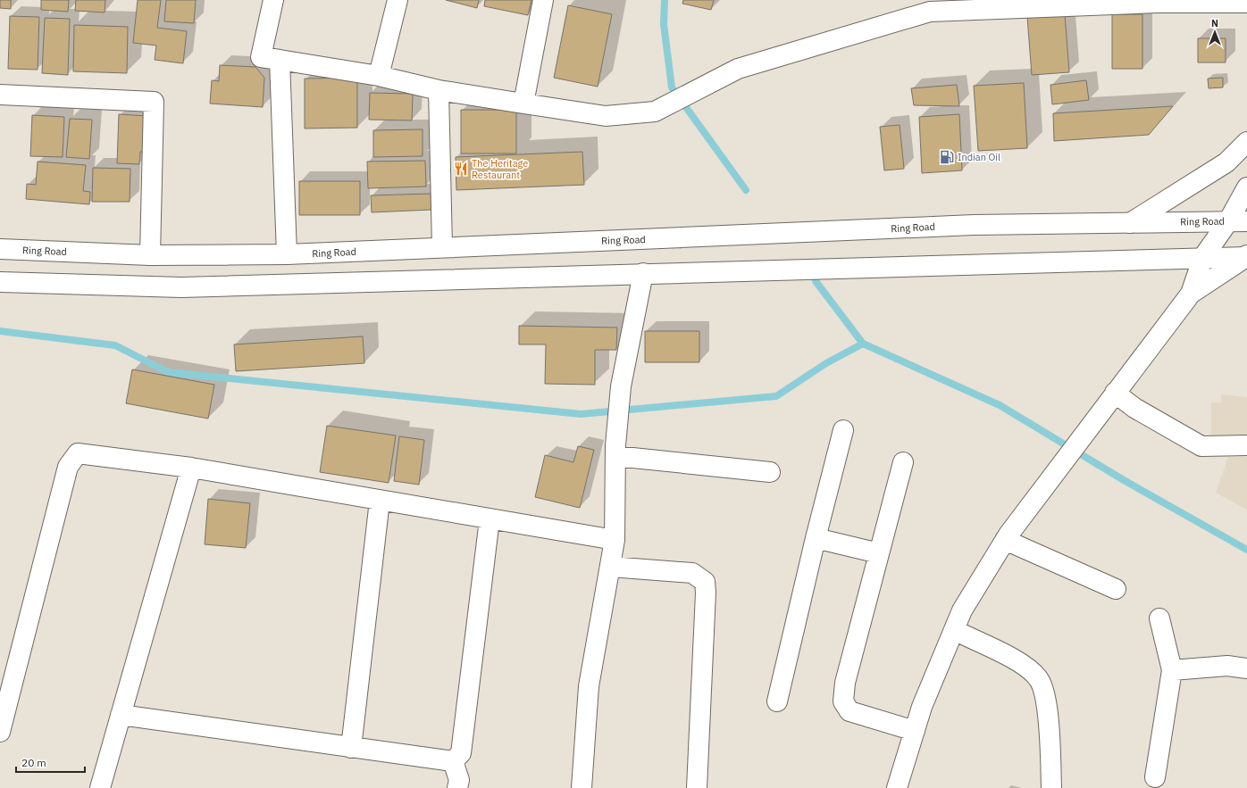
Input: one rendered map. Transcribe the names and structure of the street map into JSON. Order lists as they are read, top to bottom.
{
  "streets": {
    "main road": ["Ring Road"]
  },
  "places": {
    "fuel station": ["Indian Oil"],
    "restaurant": ["The Heritage Restaurant"]
  },
  "scale_bar": "20 m",
  "north": "top"
}
